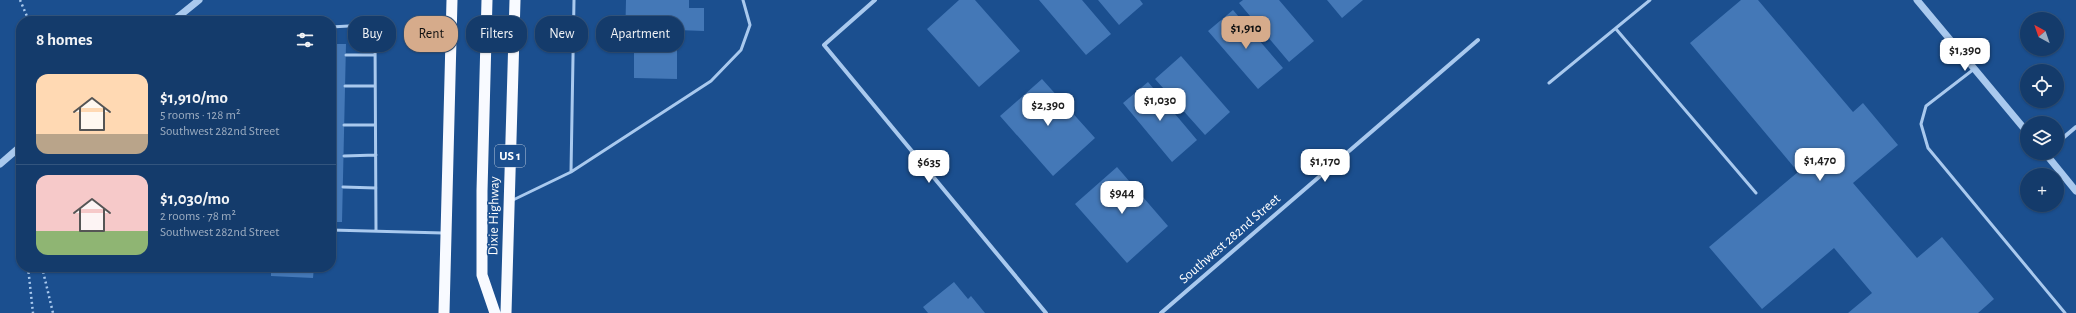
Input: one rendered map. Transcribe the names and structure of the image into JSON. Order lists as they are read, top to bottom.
{
  "streets": {
    "highway": ["US 1", "Dixie Highway"],
    "street": ["Southwest 282nd Street"]
  },
  "north": "top left",
  "page": {
    "map_buttons": "+",
    "price": [
      "$1,910",
      "$1,390",
      "$1,030",
      "$2,390",
      "$1,470",
      "$1,170",
      "$635",
      "$944"
    ],
    "chip": [
      "Buy",
      "Rent",
      "Filters",
      "New",
      "Apartment"
    ],
    "heading": "8 homes",
    "list": [
      {
        "name": "$1,910/mo",
        "note": "5 rooms · 128 m² · Southwest 282nd Street"
      },
      {
        "name": "$1,030/mo",
        "note": "2 rooms · 78 m² · Southwest 282nd Street"
      }
    ]
  }
}
